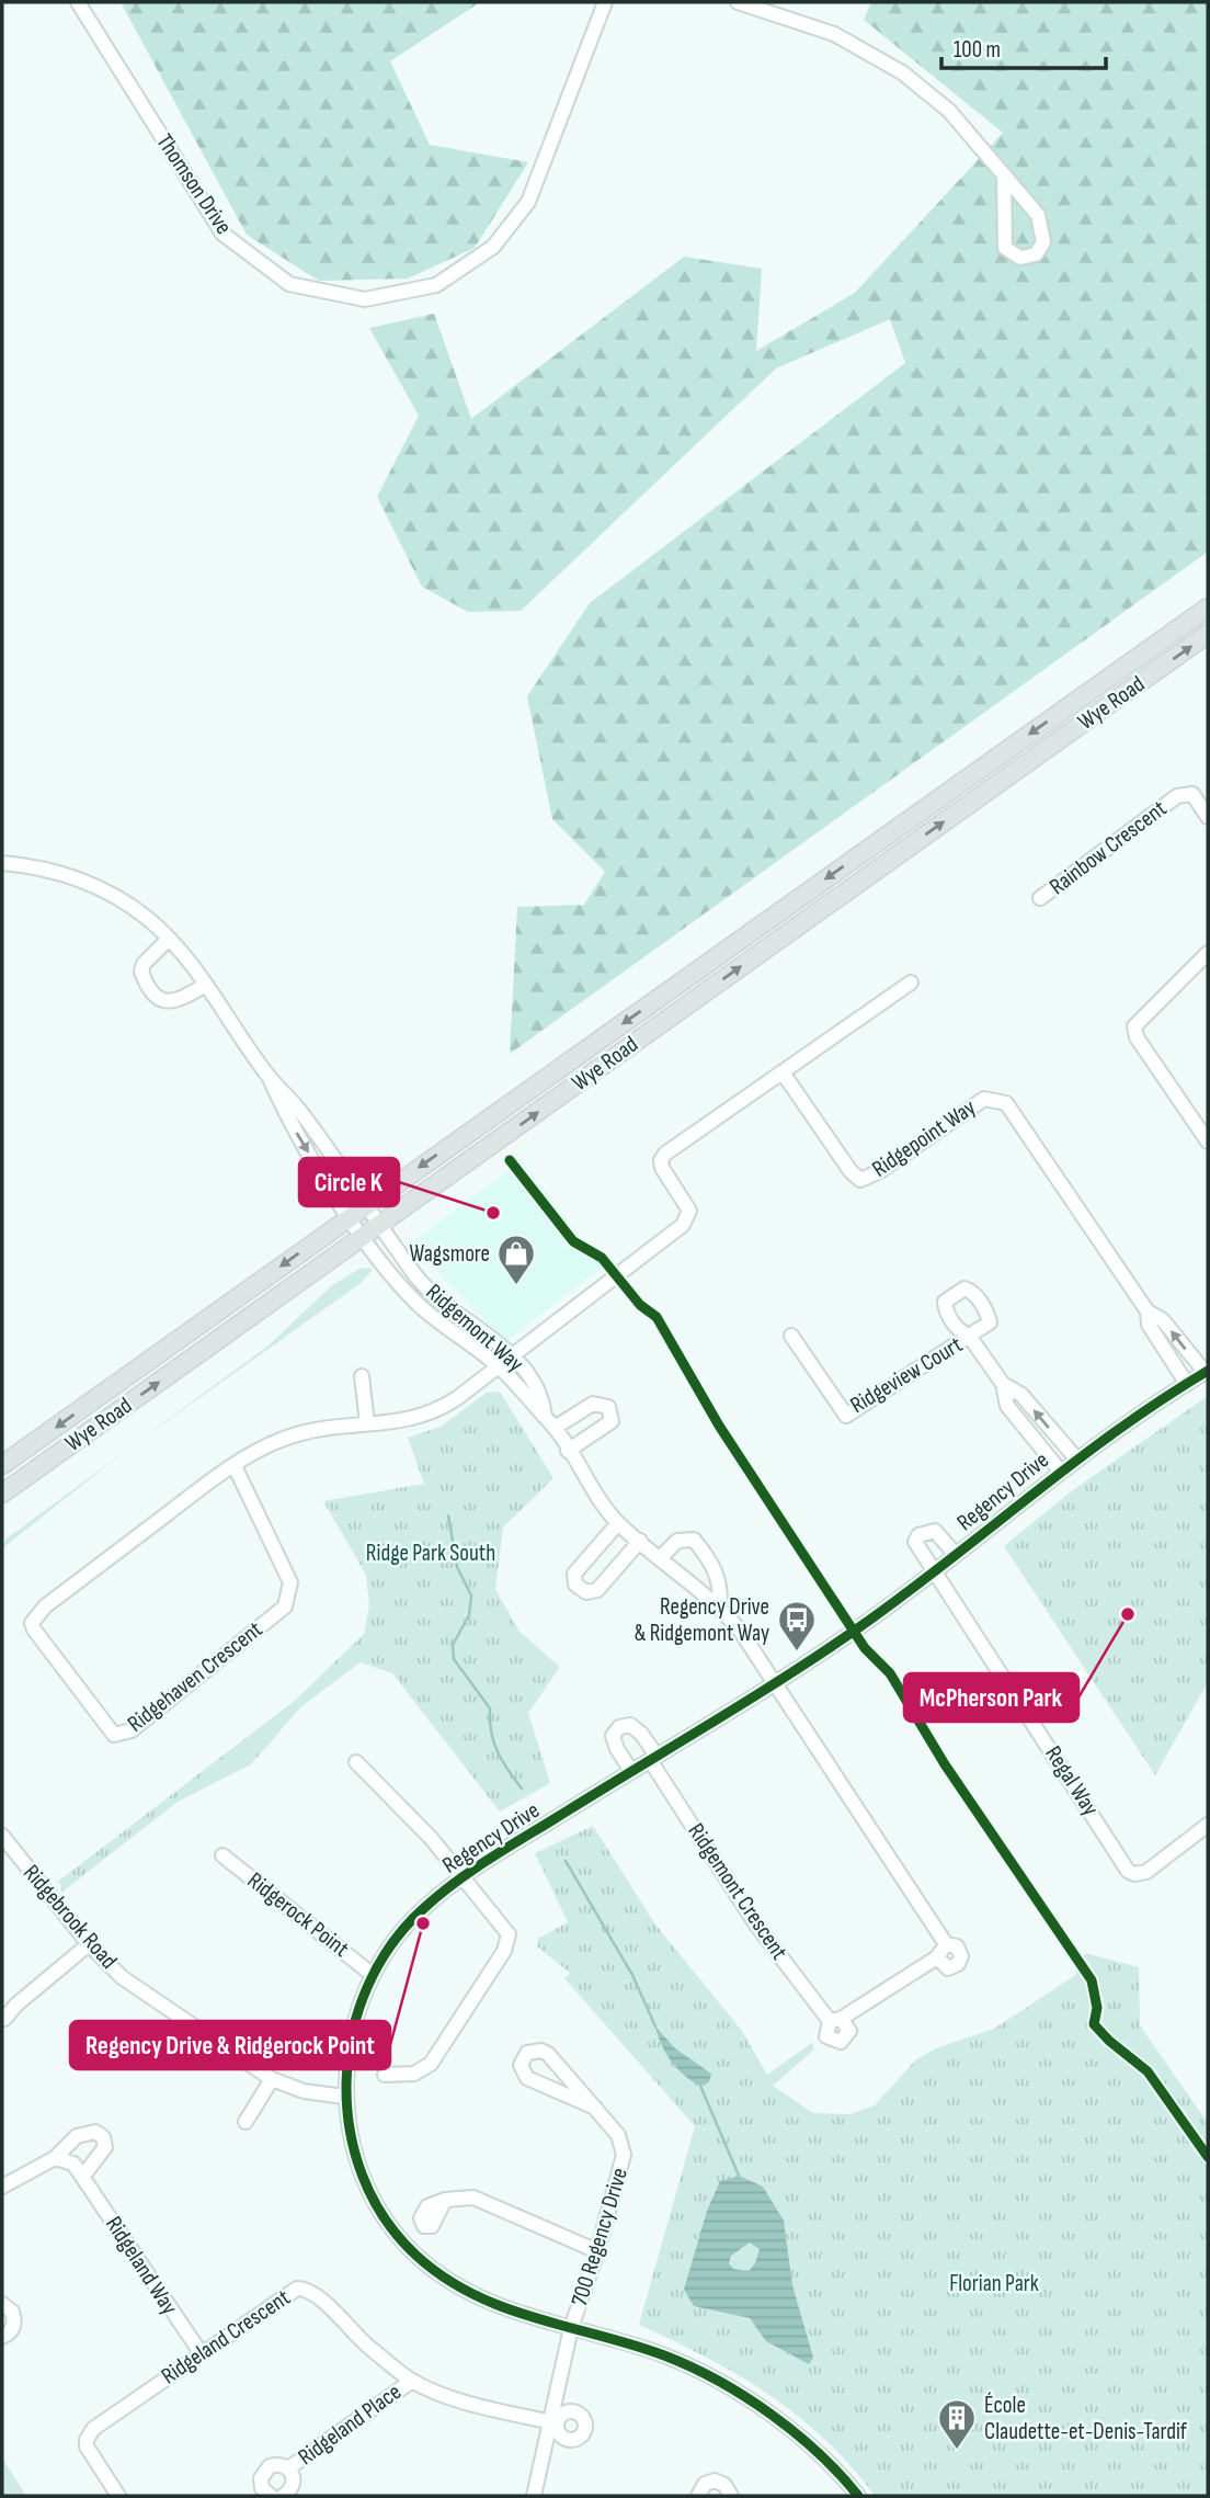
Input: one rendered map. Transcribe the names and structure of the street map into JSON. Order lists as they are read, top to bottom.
{
  "streets": {
    "main road": ["Wye Road"],
    "street": [
      "Thomson Drive",
      "Rainbow Crescent",
      "Ridgepoint Way",
      "Ridgemont Way",
      "Ridgeview Court",
      "Regency Drive",
      "Ridgehaven Crescent",
      "Regal Way",
      "Ridgemont Crescent",
      "Ridgerock Point",
      "Ridgebrook Road",
      "700 Regency Drive",
      "Ridgeland Way",
      "Ridgeland Crescent",
      "Ridgeland Place"
    ]
  },
  "crossings": [
    ["Wye Road", "Ridgemont Way"],
    ["Ridgepoint Way", "Regency Drive"],
    ["Ridgemont Way", "Regency Drive"],
    ["Ridgemont Way", "Ridgehaven Crescent"],
    ["Ridgemont Way", "Ridgemont Crescent"],
    ["Ridgeview Court", "Regency Drive"],
    ["Regency Drive", "Regal Way"],
    ["Regency Drive", "Ridgemont Crescent"],
    ["Regency Drive", "Ridgerock Point"],
    ["Regency Drive", "Ridgebrook Road"],
    ["Regency Drive", "700 Regency Drive"],
    ["Ridgeland Way", "Ridgeland Crescent"],
    ["Ridgeland Crescent", "Ridgeland Place"]
  ],
  "parks": ["Ridge Park South", "Florian Park"],
  "places": {
    "other": ["Circle K", "McPherson Park", "Regency Drive & Ridgerock Point"],
    "shop": ["Wagsmore"],
    "bus stop": ["Regency Drive & Ridgemont Way"],
    "building": ["École Claudette-et-Denis-Tardif"]
  },
  "scale_bar": "100 m"
}
